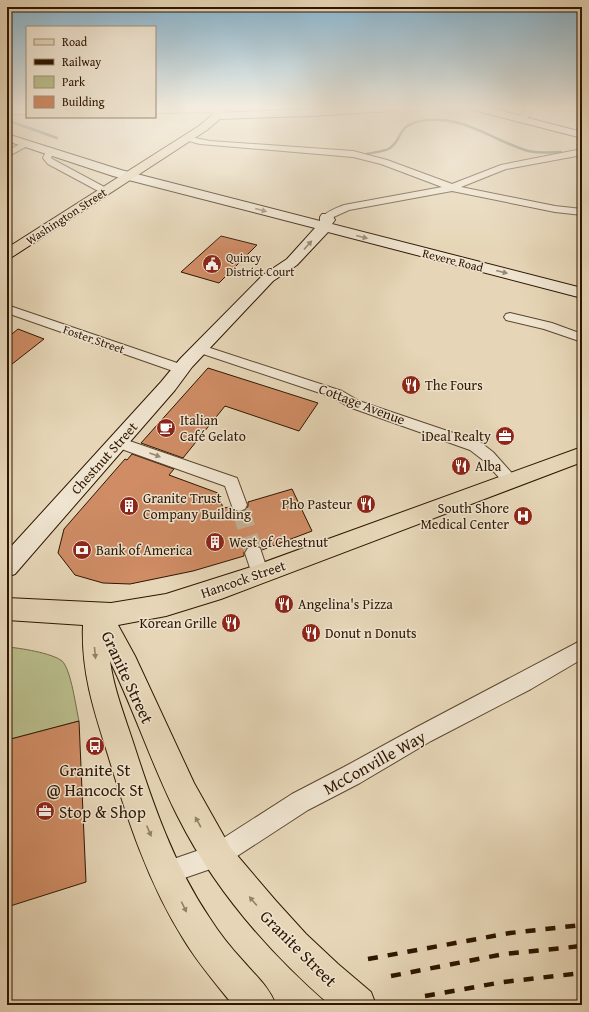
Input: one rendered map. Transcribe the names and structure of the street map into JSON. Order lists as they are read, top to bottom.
{
  "streets": {
    "main road": [
      "Washington Street",
      "Revere Road",
      "Chestnut Street",
      "Hancock Street",
      "Granite Street"
    ],
    "street": ["Foster Street", "Cottage Avenue", "McConville Way"]
  },
  "crossings": [
    ["Revere Road", "Chestnut Street"],
    ["Foster Street", "Chestnut Street"],
    ["Cottage Avenue", "Chestnut Street"],
    ["Cottage Avenue", "Hancock Street"],
    ["Hancock Street", "Granite Street"],
    ["Granite Street", "McConville Way"]
  ],
  "places": {
    "public building": ["Quincy District Court"],
    "restaurant": [
      "The Fours",
      "Alba",
      "Pho Pasteur",
      "Angelina's Pizza",
      "Korean Grille",
      "Donut n Donuts"
    ],
    "cafe": ["Italian Café Gelato"],
    "office": ["iDeal Realty", "Stop & Shop"],
    "building": ["Granite Trust Company Building", "West of Chestnut"],
    "hospital": ["South Shore Medical Center"],
    "bank": ["Bank of America"],
    "bus stop": ["Granite St @ Hancock St"]
  },
  "legend": [
    "Road",
    "Railway",
    "Park",
    "Building"
  ]
}
